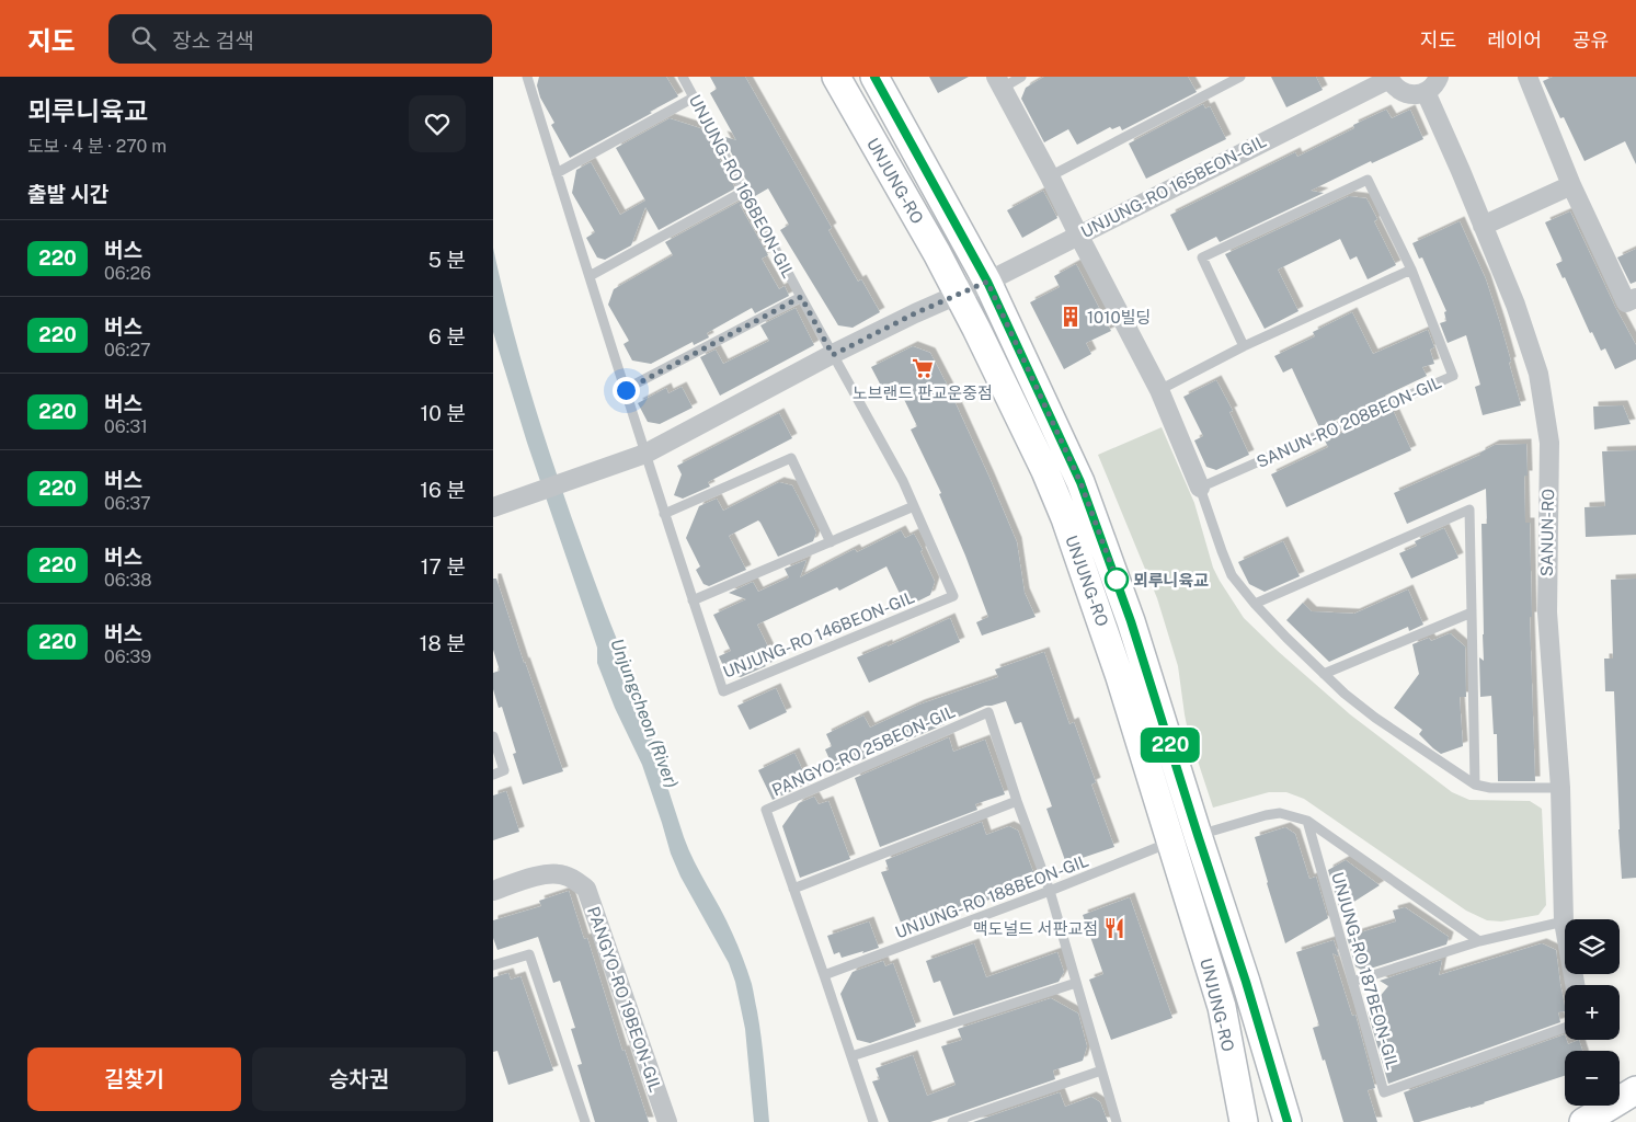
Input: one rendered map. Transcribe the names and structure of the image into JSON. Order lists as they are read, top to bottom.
{
  "streets": {
    "main road": ["UNJUNG-RO"],
    "street": ["UNJUNG-RO 165BEON-GIL", "SANUN-RO", "PANGYO-RO 19BEON-GIL"],
    "lane": [
      "UNJUNG-RO 166BEON-GIL",
      "SANUN-RO 208BEON-GIL",
      "UNJUNG-RO 146BEON-GIL",
      "PANGYO-RO 25BEON-GIL",
      "UNJUNG-RO 188BEON-GIL",
      "UNJUNG-RO 187BEON-GIL"
    ]
  },
  "crossings": [
    ["UNJUNG-RO", "UNJUNG-RO 165BEON-GIL"],
    ["UNJUNG-RO", "UNJUNG-RO 188BEON-GIL"],
    ["UNJUNG-RO", "UNJUNG-RO 187BEON-GIL"],
    ["UNJUNG-RO 166BEON-GIL", "UNJUNG-RO 146BEON-GIL"],
    ["PANGYO-RO 25BEON-GIL", "UNJUNG-RO 188BEON-GIL"],
    ["UNJUNG-RO 188BEON-GIL", "UNJUNG-RO 187BEON-GIL"]
  ],
  "water": ["Unjungcheon (River)"],
  "places": {
    "building": ["1010빌딩"],
    "supermarket": ["노브랜드 판교운중점"],
    "other": ["뫼루니육교"],
    "restaurant": ["맥도널드 서판교점"]
  },
  "lines": ["bus line 220"],
  "page": {
    "header": "지도",
    "search": "장소 검색",
    "nav": ["지도", "레이어", "공유"],
    "heading": [
      ["뫼루니육교", "도보 · 4 분 · 270 m"],
      "출발 시간"
    ],
    "on_map": "220",
    "list": [
      {
        "mark": "220",
        "name": "버스",
        "note": "06:26",
        "value": "5 분"
      },
      {
        "mark": "220",
        "name": "버스",
        "note": "06:27",
        "value": "6 분"
      },
      {
        "mark": "220",
        "name": "버스",
        "note": "06:31",
        "value": "10 분"
      },
      {
        "mark": "220",
        "name": "버스",
        "note": "06:37",
        "value": "16 분"
      },
      {
        "mark": "220",
        "name": "버스",
        "note": "06:38",
        "value": "17 분"
      },
      {
        "mark": "220",
        "name": "버스",
        "note": "06:39",
        "value": "18 분"
      }
    ],
    "map_buttons": ["+", "−"],
    "buttons": ["길찾기", "승차권"]
  }
}
